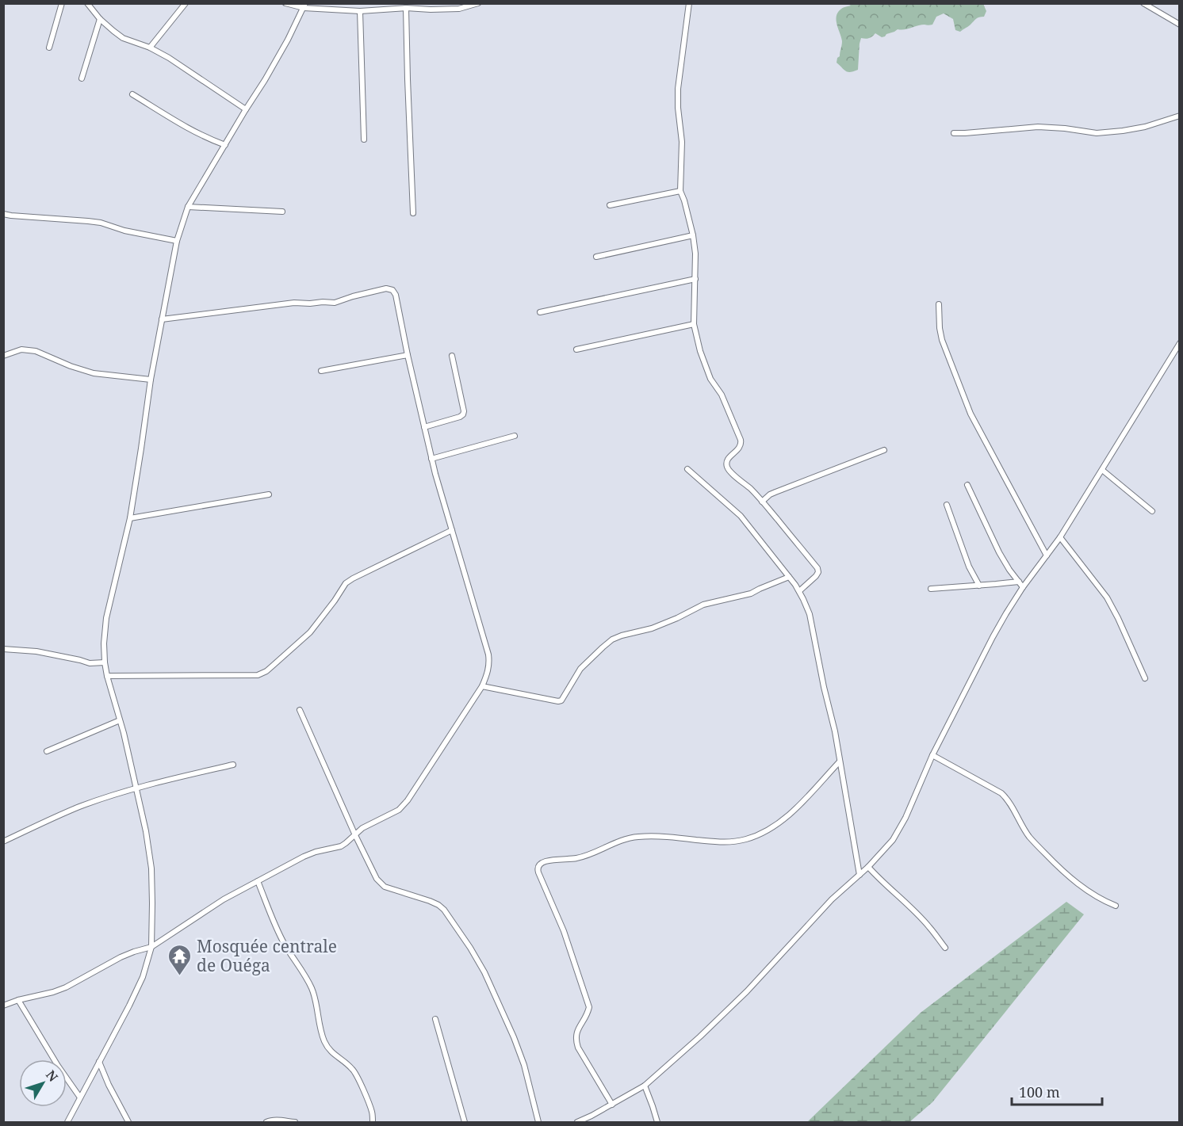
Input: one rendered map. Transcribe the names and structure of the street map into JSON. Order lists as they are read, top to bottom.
{
  "places": {
    "temple": ["Mosquée centrale de Ouéga"]
  },
  "scale_bar": "100 m",
  "north": "top right"
}
